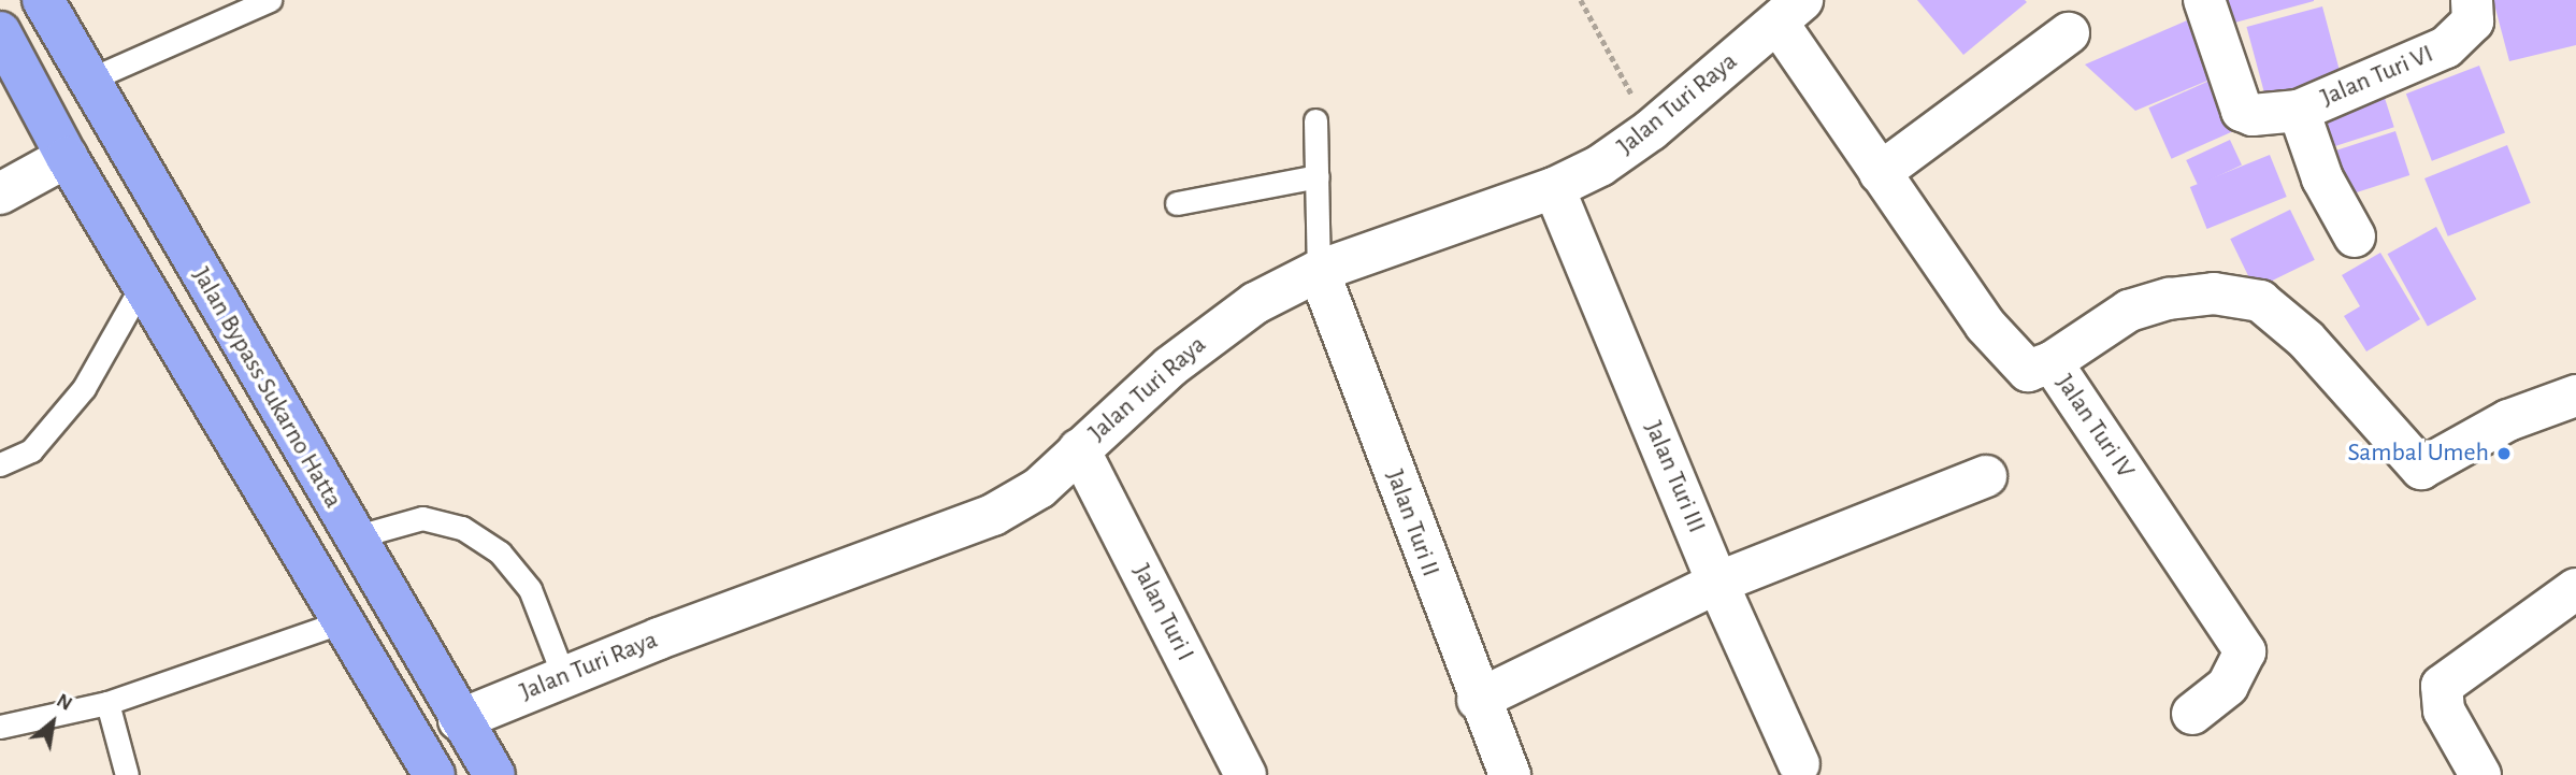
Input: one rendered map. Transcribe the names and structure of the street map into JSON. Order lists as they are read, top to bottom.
{
  "streets": {
    "highway": ["Jalan Bypass Sukarno Hatta"],
    "street": [
      "Jalan Turi VI",
      "Jalan Turi Raya",
      "Jalan Turi IV",
      "Jalan Turi III",
      "Jalan Turi II",
      "Jalan Turi I"
    ]
  },
  "crossings": [
    ["Jalan Turi Raya", "Jalan Bypass Sukarno Hatta"],
    ["Jalan Turi Raya", "Jalan Turi IV"],
    ["Jalan Turi Raya", "Jalan Turi III"],
    ["Jalan Turi Raya", "Jalan Turi II"],
    ["Jalan Turi Raya", "Jalan Turi I"]
  ],
  "places": ["Sambal Umeh"],
  "north": "top right"
}
